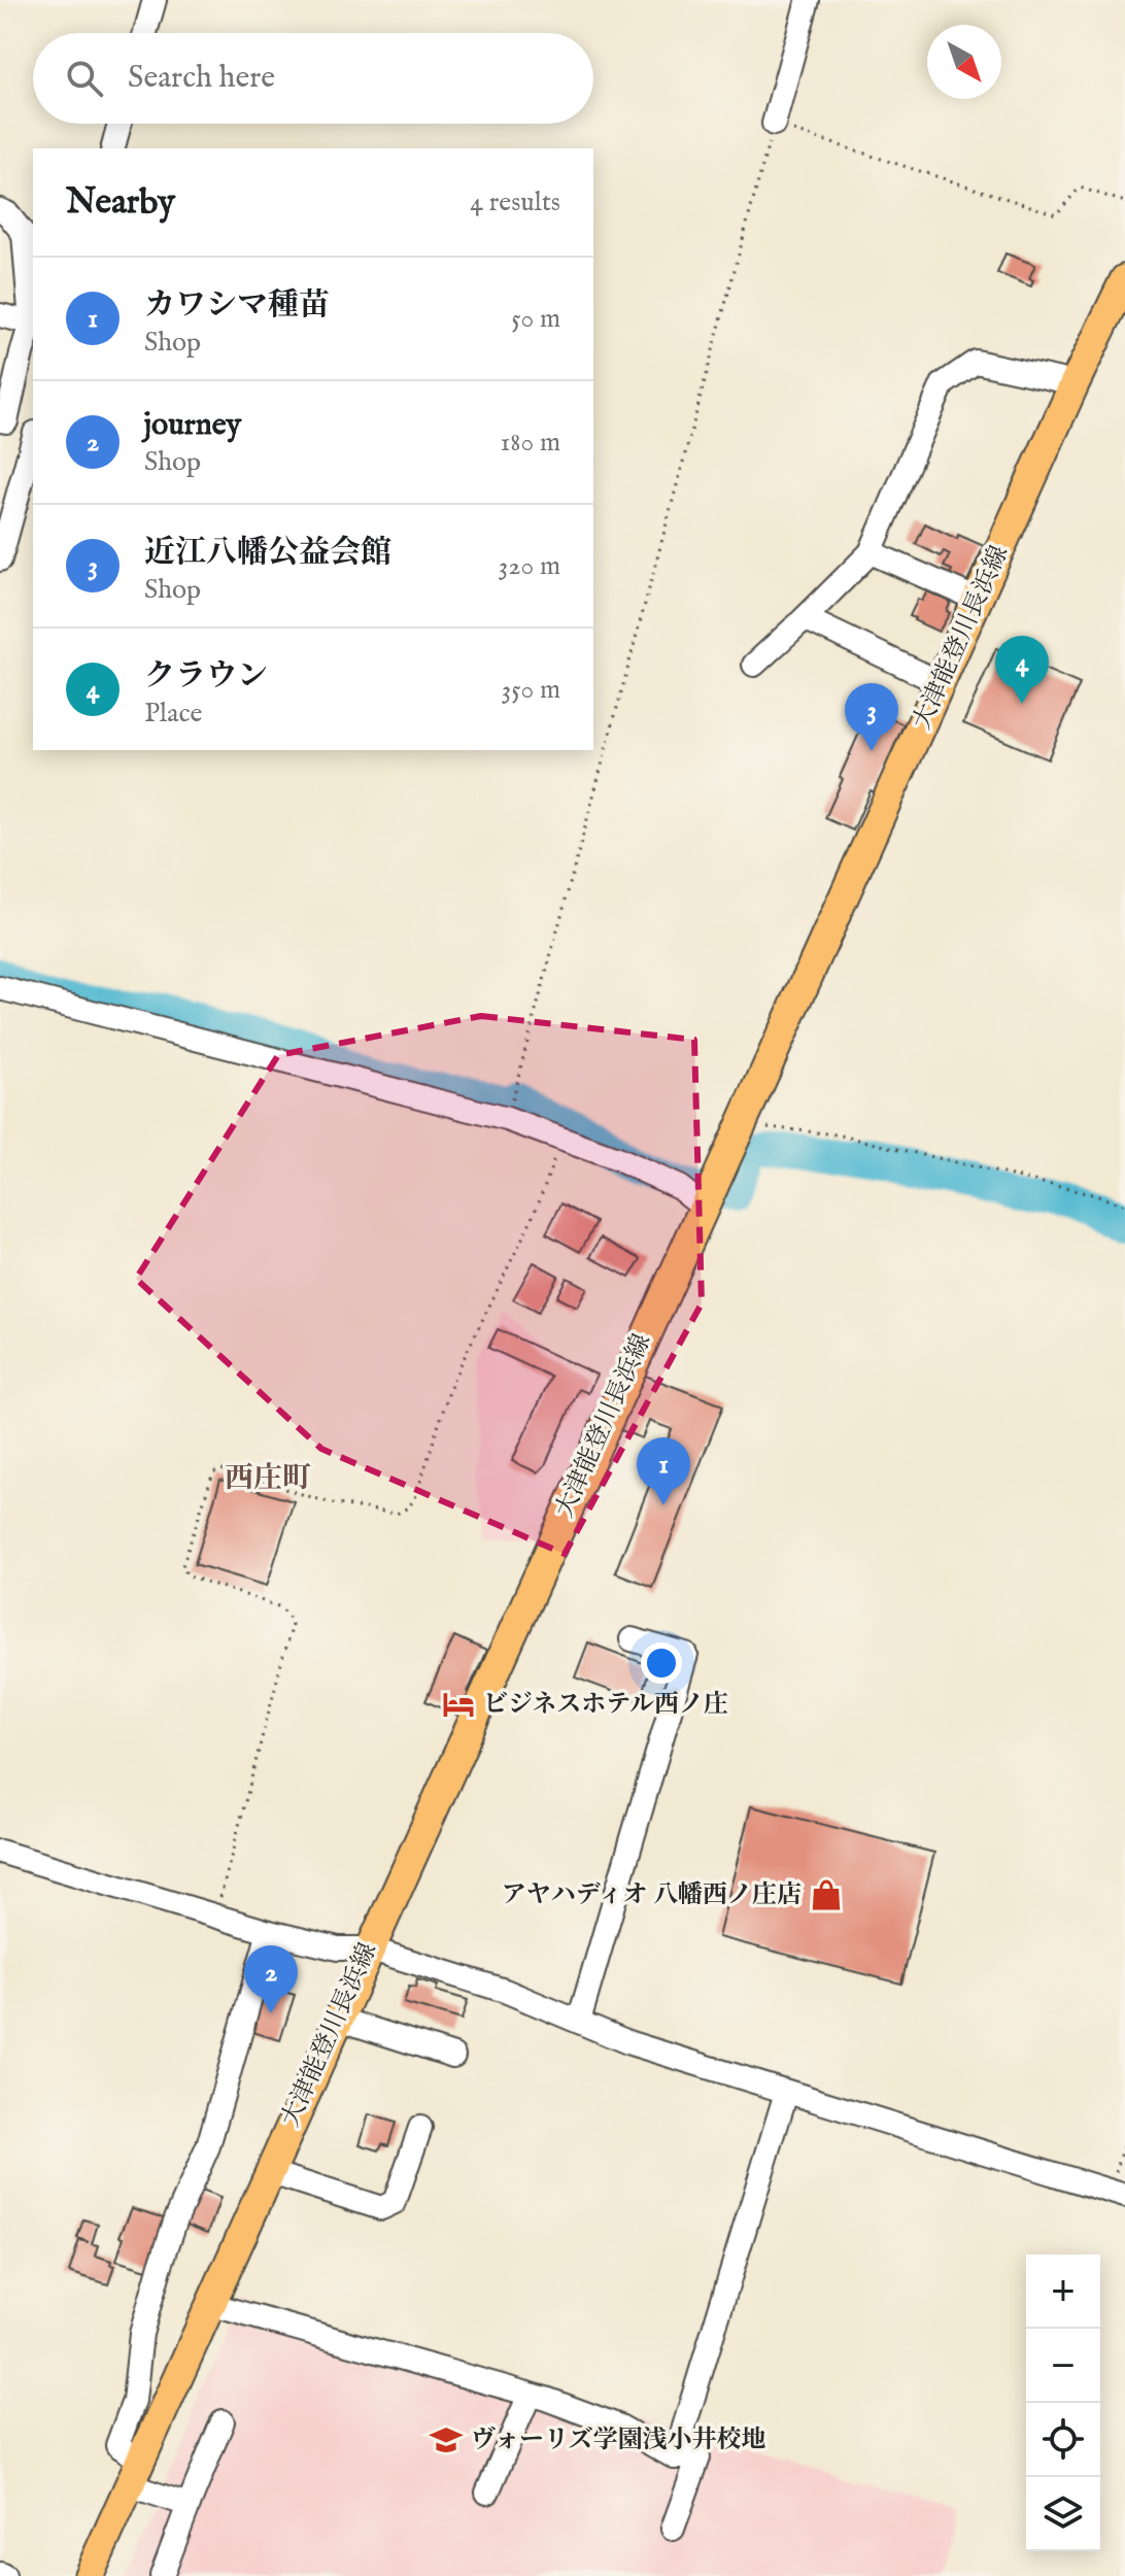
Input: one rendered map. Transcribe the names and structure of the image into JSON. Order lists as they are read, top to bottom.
{
  "streets": {
    "main road": ["大津能登川長浜線"]
  },
  "districts": ["西庄町"],
  "places": {
    "hotel": ["ビジネスホテル西ノ庄"],
    "shop": ["アヤハディオ 八幡西ノ庄店"],
    "school or university": ["ヴォーリズ学園浅小井校地"]
  },
  "north": "bottom right",
  "page": {
    "search": "Search here",
    "heading": ["Nearby", "4 results"],
    "list": [
      {
        "mark": "1",
        "name": "カワシマ種苗",
        "note": "Shop",
        "value": "50 m"
      },
      {
        "mark": "2",
        "name": "journey",
        "note": "Shop",
        "value": "180 m"
      },
      {
        "mark": "3",
        "name": "近江八幡公益会館",
        "note": "Shop",
        "value": "320 m"
      },
      {
        "mark": "4",
        "name": "クラウン",
        "note": "Place",
        "value": "350 m"
      }
    ],
    "pins": [
      "4",
      "3",
      "1",
      "2"
    ],
    "map_buttons": ["+", "−"]
  }
}
